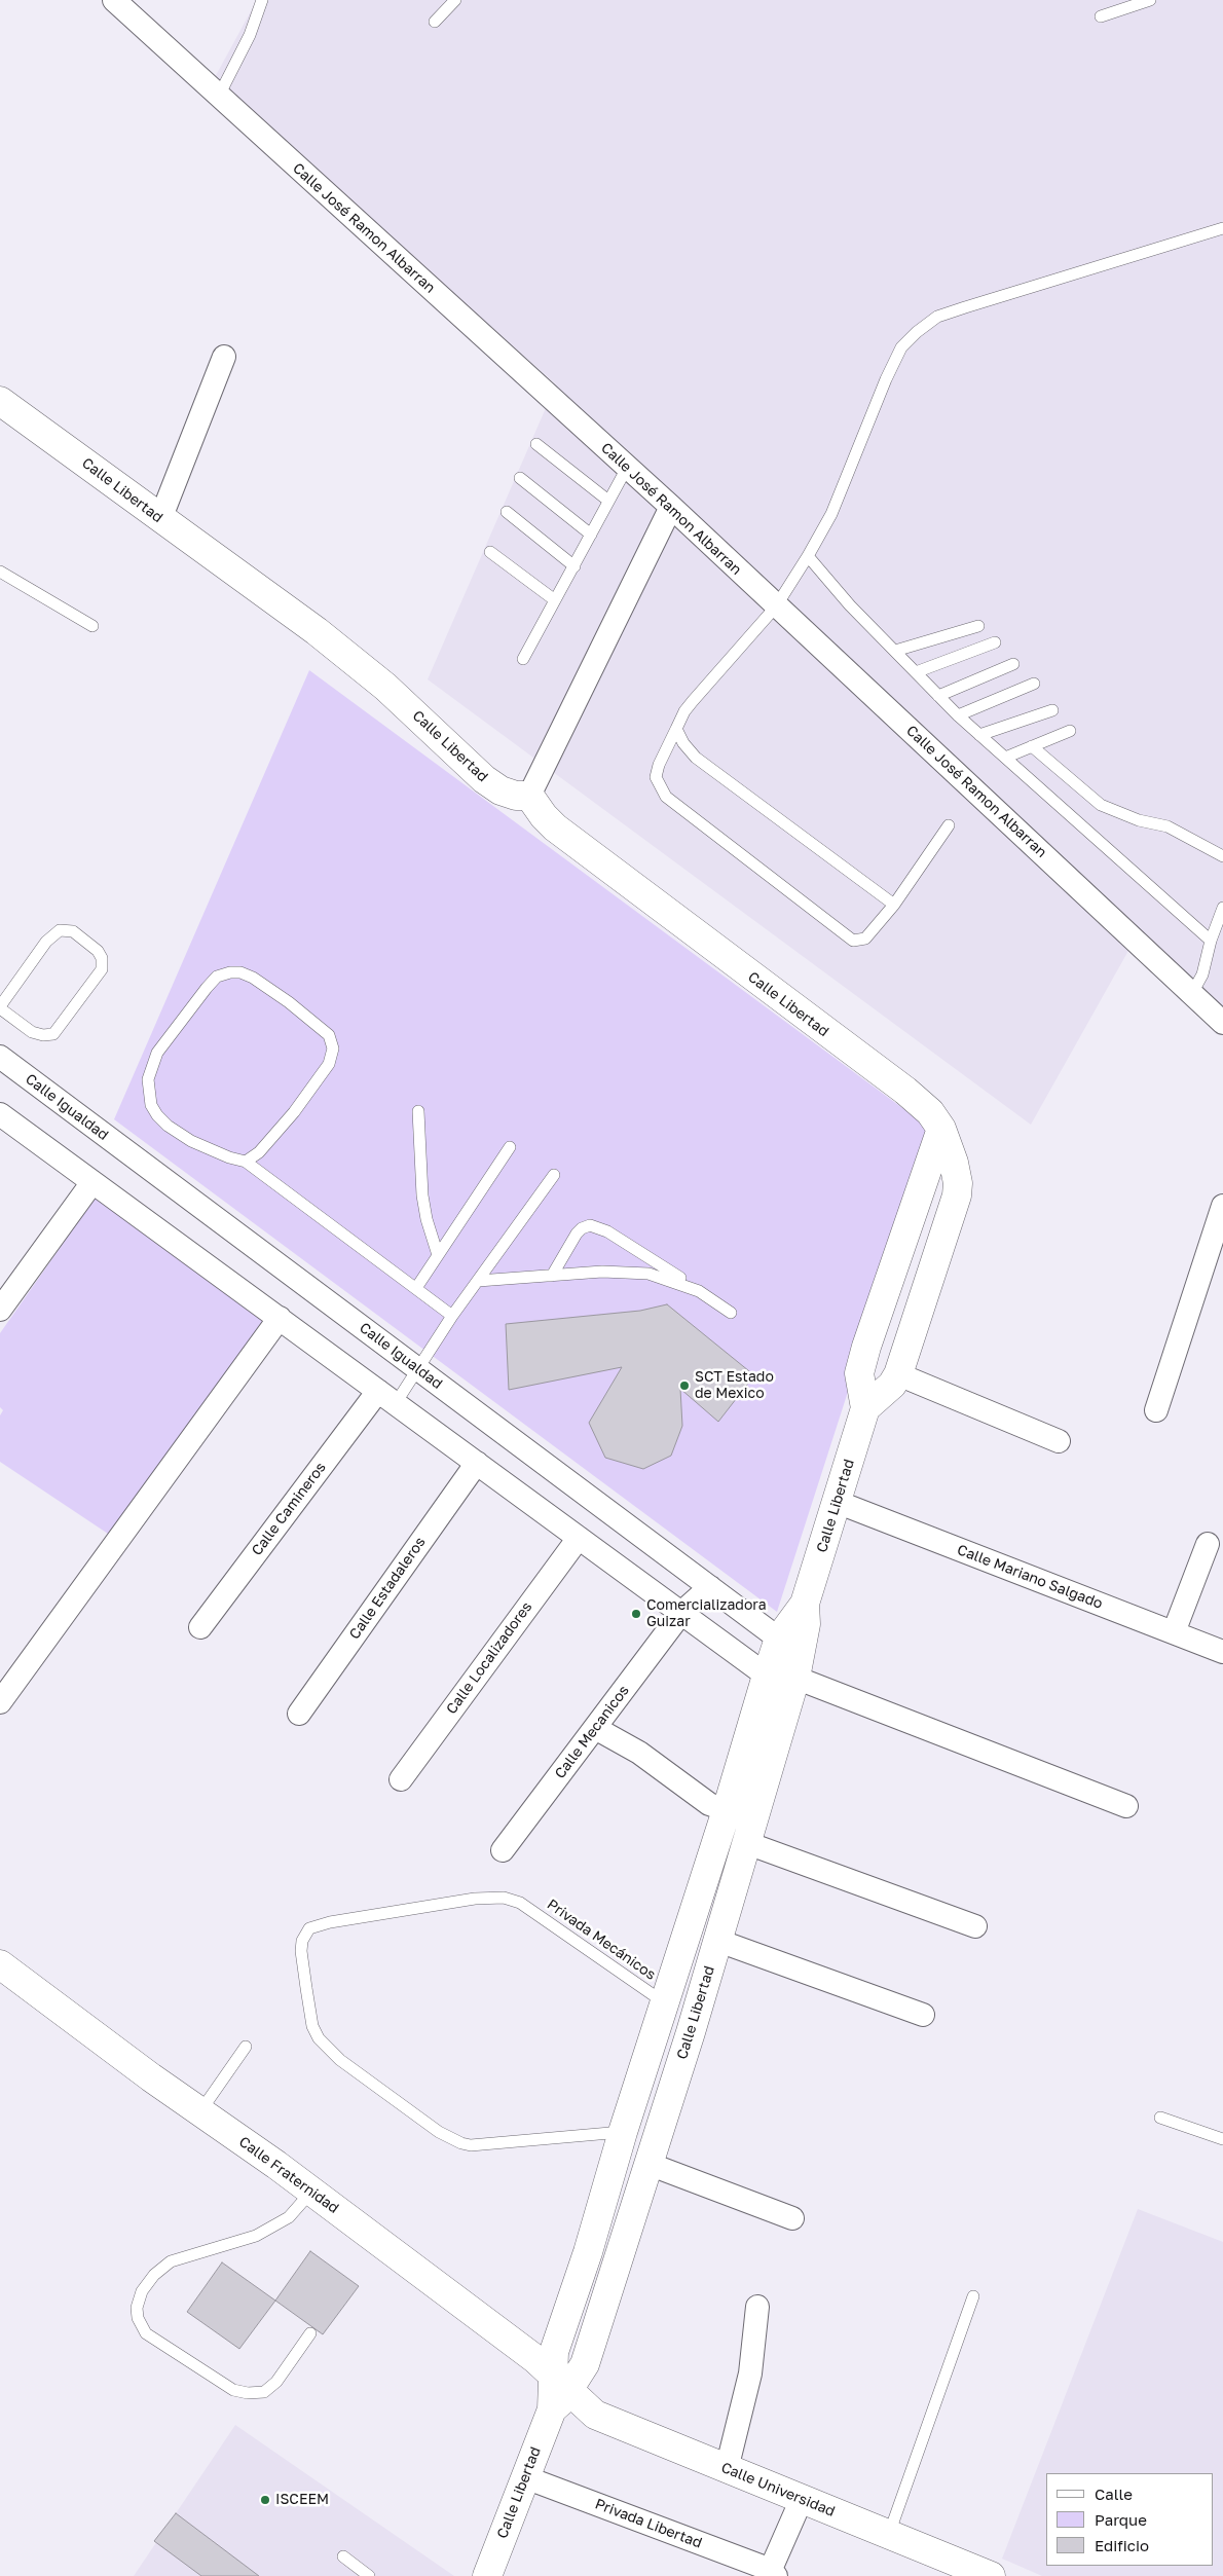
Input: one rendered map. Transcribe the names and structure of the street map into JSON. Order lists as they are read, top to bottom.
{
  "streets": {
    "main road": ["Calle Libertad", "Calle Fraternidad", "Calle Universidad"],
    "street": [
      "Calle José Ramon Albarran",
      "Calle Igualdad",
      "Calle Camineros",
      "Calle Mariano Salgado",
      "Calle Estadaleros",
      "Calle Localizadores",
      "Calle Mecanicos",
      "Privada Libertad"
    ],
    "lane": ["Privada Mecánicos"]
  },
  "crossings": [
    ["Calle Libertad", "Calle Igualdad"],
    ["Calle Libertad", "Calle Mariano Salgado"],
    ["Calle Libertad", "Privada Mecánicos"],
    ["Calle Libertad", "Calle Fraternidad"],
    ["Calle Libertad", "Calle Universidad"],
    ["Calle Libertad", "Privada Libertad"],
    ["Calle Igualdad", "Calle Mecanicos"],
    ["Calle Fraternidad", "Calle Universidad"]
  ],
  "places": ["SCT Estado de Mexico", "Comercializadora Guizar", "ISCEEM"],
  "legend": ["Calle", "Parque", "Edificio"]
}
